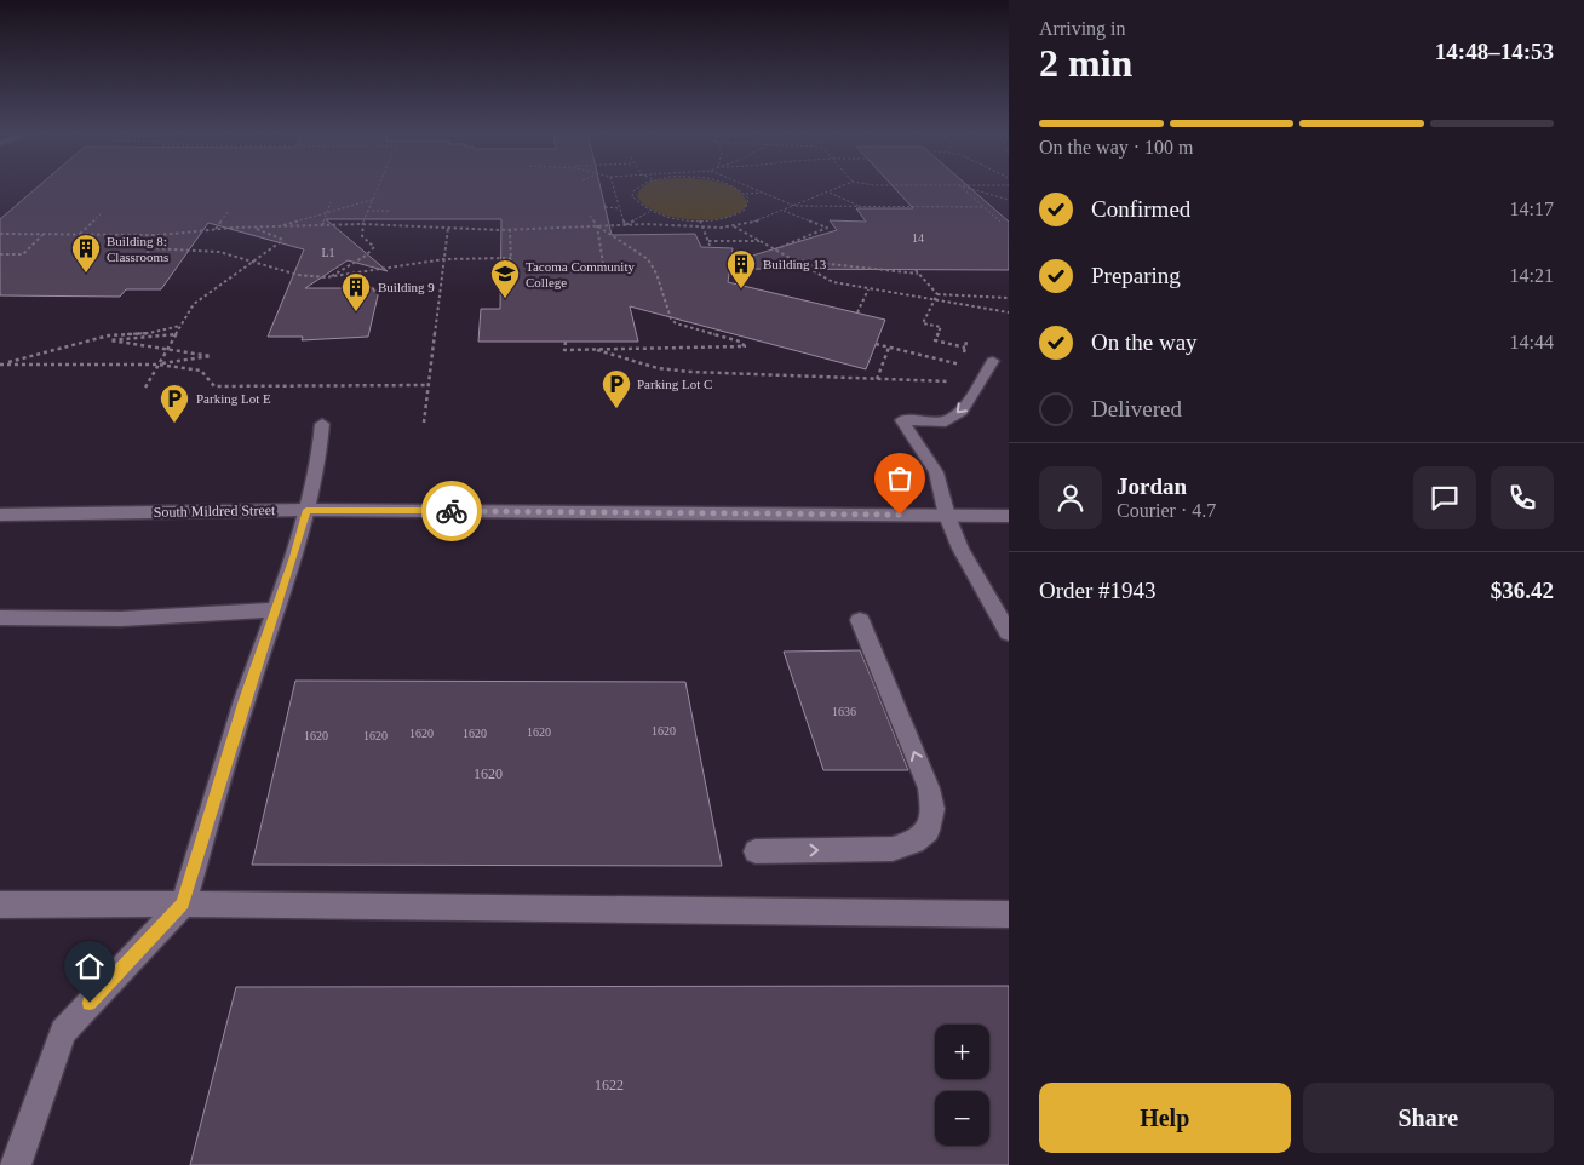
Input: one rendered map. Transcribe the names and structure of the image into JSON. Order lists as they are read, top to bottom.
{
  "streets": {
    "main road": ["South Mildred Street"]
  },
  "places": {
    "building": ["Building 8: Classrooms", "Building 13", "Building 9"],
    "school or university": ["Tacoma Community College"],
    "parking": ["Parking Lot C", "Parking Lot E"]
  },
  "house_numbers": [
    "14",
    "L1",
    "1636",
    "1620",
    "1620",
    "1620",
    "1620",
    "1620",
    "1620",
    "1620",
    "1622"
  ],
  "page": {
    "heading": ["2 min", "Arriving in", "14:48–14:53"],
    "panel": [
      "Jordan",
      "Courier · 4.7",
      "Order #1943",
      "$36.42"
    ],
    "bar": "On the way · 100 m",
    "list": [
      ["Confirmed", "14:17"],
      ["Preparing", "14:21"],
      ["On the way", "14:44"],
      "Delivered"
    ],
    "map_buttons": ["+", "−"],
    "buttons": ["Help", "Share"]
  }
}
